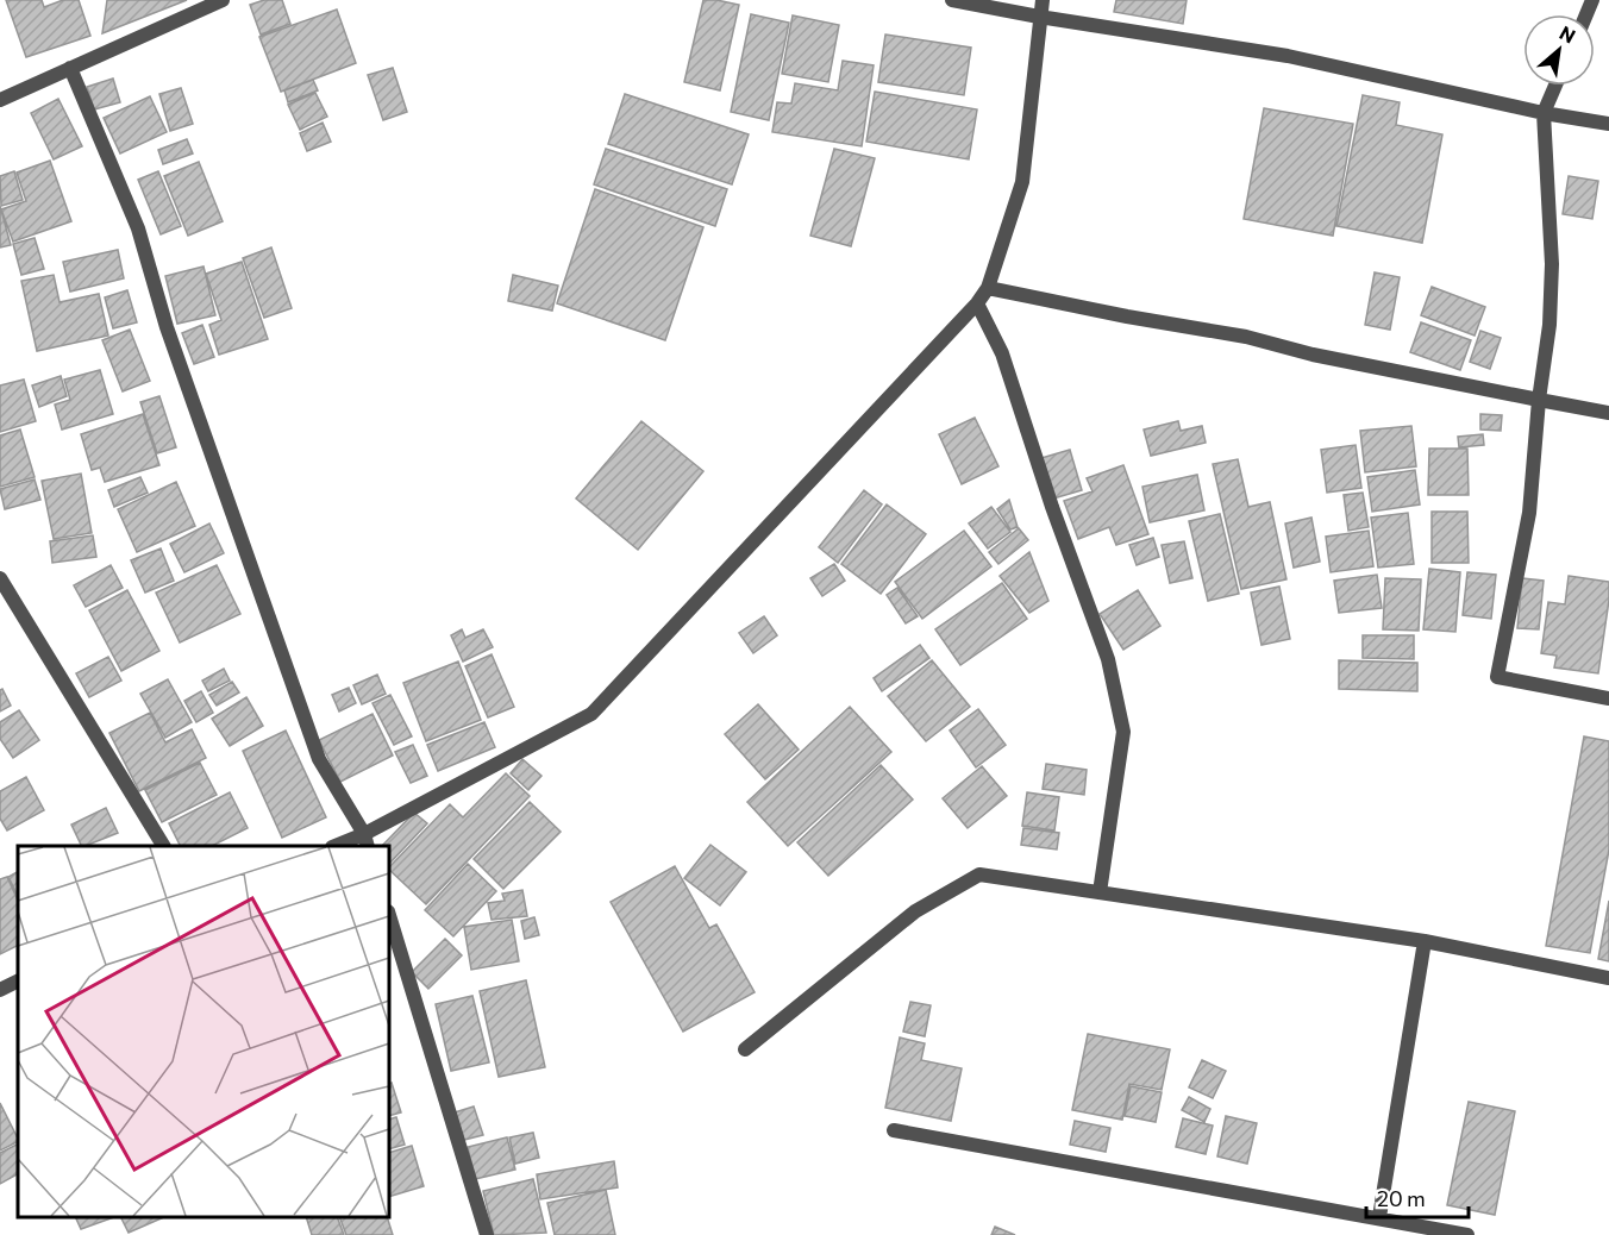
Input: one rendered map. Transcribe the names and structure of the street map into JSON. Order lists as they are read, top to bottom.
{
  "scale_bar": "20 m",
  "north": "top right"
}
